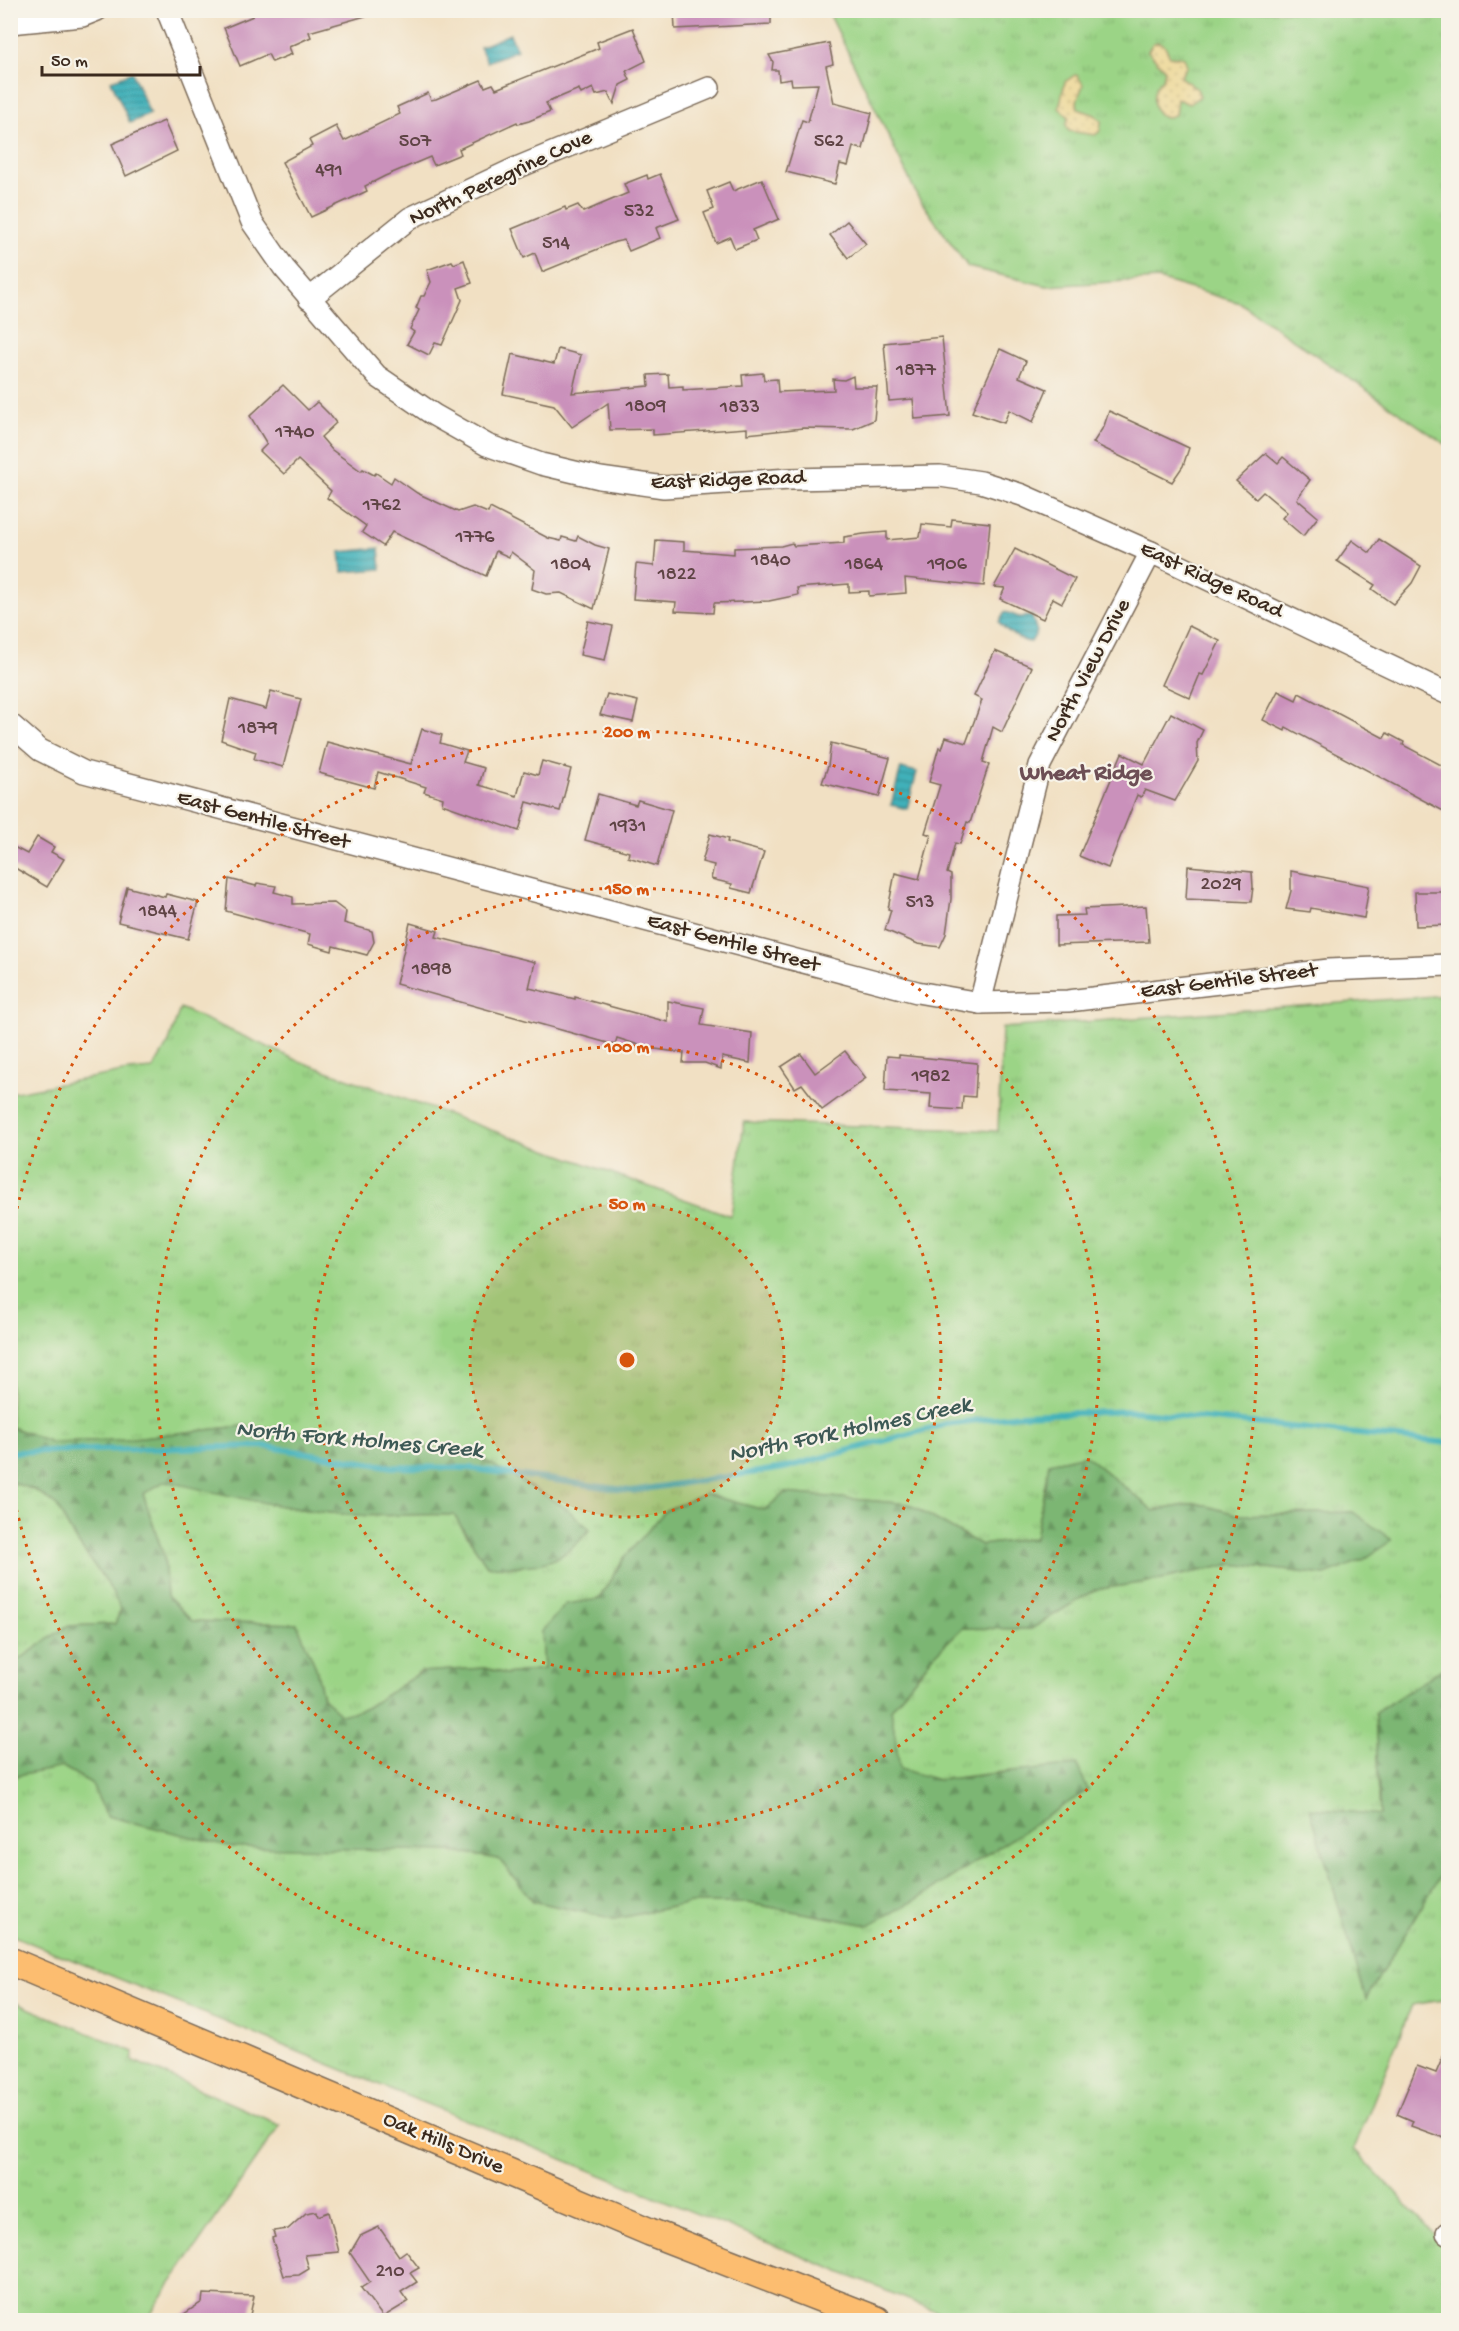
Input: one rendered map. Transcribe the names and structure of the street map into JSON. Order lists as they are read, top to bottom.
{
  "streets": {
    "main road": ["Oak Hills Drive"],
    "street": [
      "North Peregrine Cove",
      "East Ridge Road",
      "North View Drive",
      "East Gentile Street"
    ]
  },
  "crossings": [
    ["North Peregrine Cove", "East Ridge Road"],
    ["East Ridge Road", "North View Drive"],
    ["North View Drive", "East Gentile Street"]
  ],
  "districts": ["Wheat Ridge"],
  "water": ["North Fork Holmes Creek"],
  "house_numbers": [
    "507",
    "562",
    "491",
    "532",
    "514",
    "1877",
    "1809",
    "1833",
    "1740",
    "1762",
    "1776",
    "1840",
    "1804",
    "1864",
    "1906",
    "1822",
    "1879",
    "1931",
    "2029",
    "513",
    "1844",
    "1898",
    "1982",
    "210"
  ],
  "scale_bar": "50 m",
  "rings": [
    "200 m",
    "150 m",
    "100 m",
    "50 m"
  ]
}
